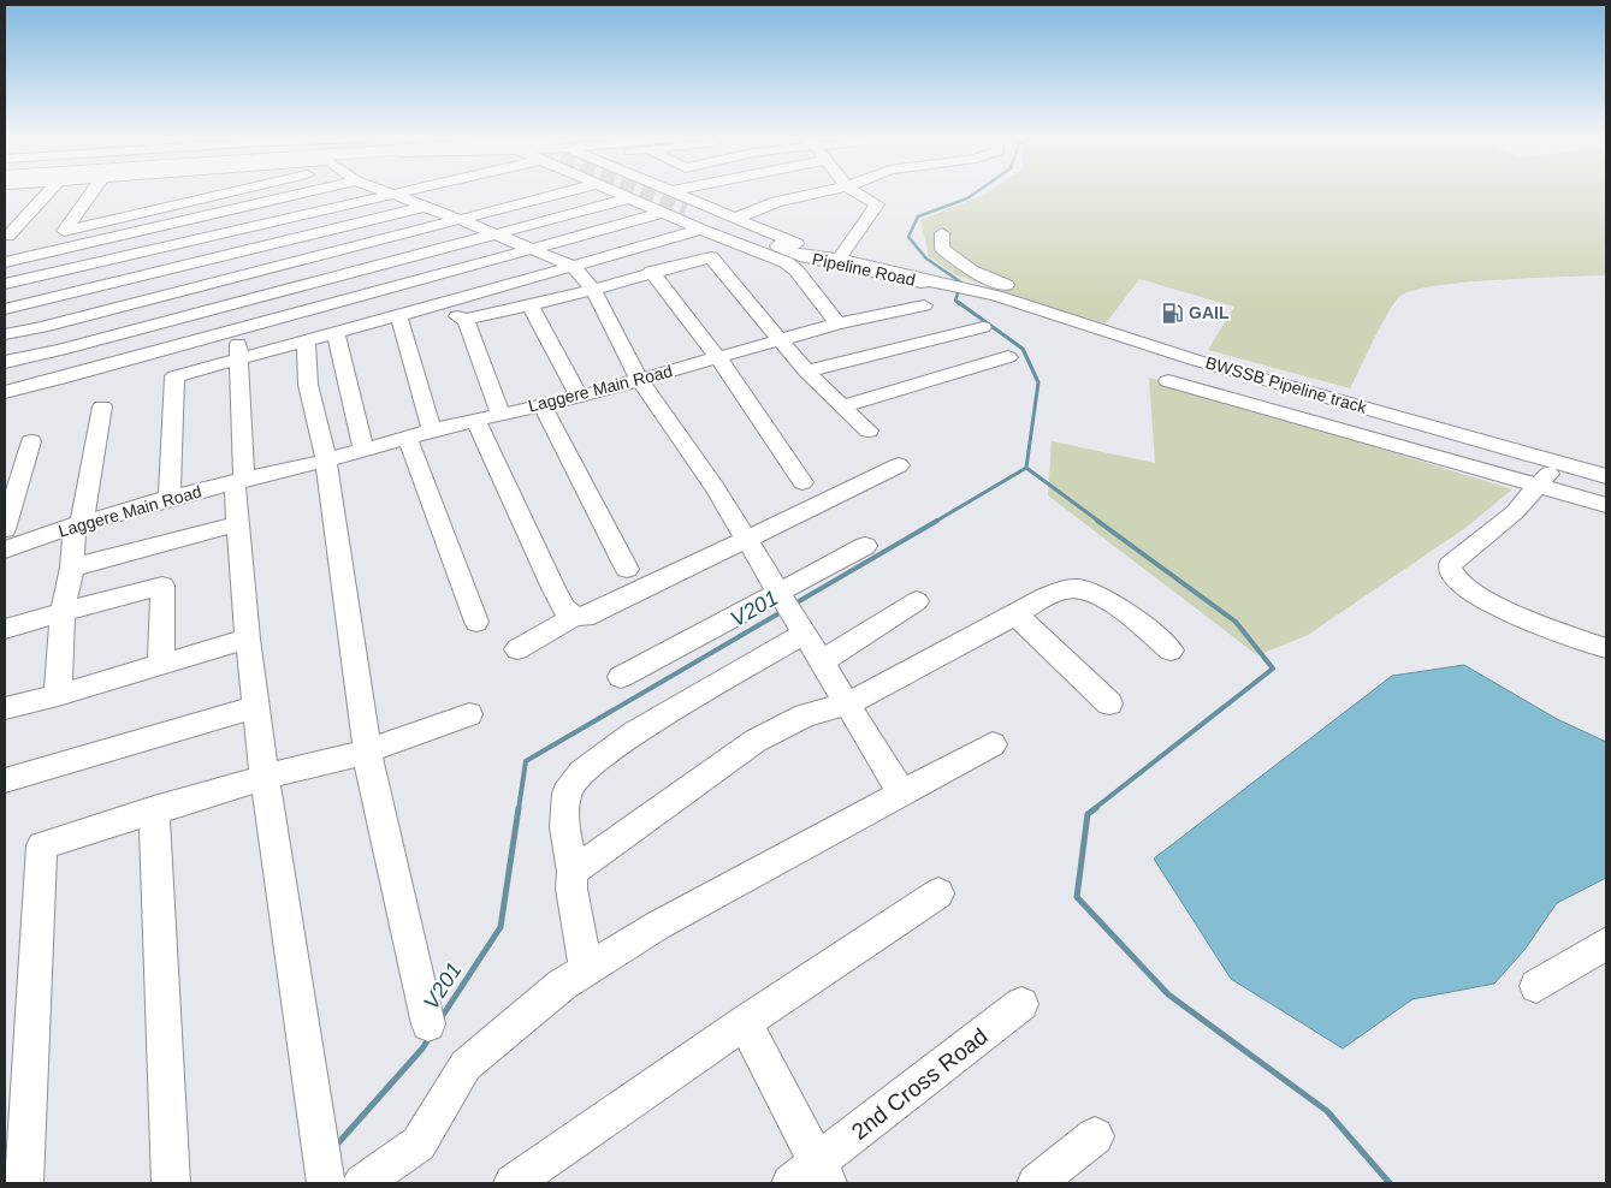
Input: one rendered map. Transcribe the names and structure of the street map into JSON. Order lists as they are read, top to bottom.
{
  "streets": {
    "street": [
      "Pipeline Road",
      "BWSSB Pipeline track",
      "Laggere Main Road",
      "2nd Cross Road"
    ]
  },
  "crossings": [
    ["Pipeline Road", "BWSSB Pipeline track"]
  ],
  "water": ["V201"],
  "places": {
    "fuel station": ["GAIL"]
  }
}
